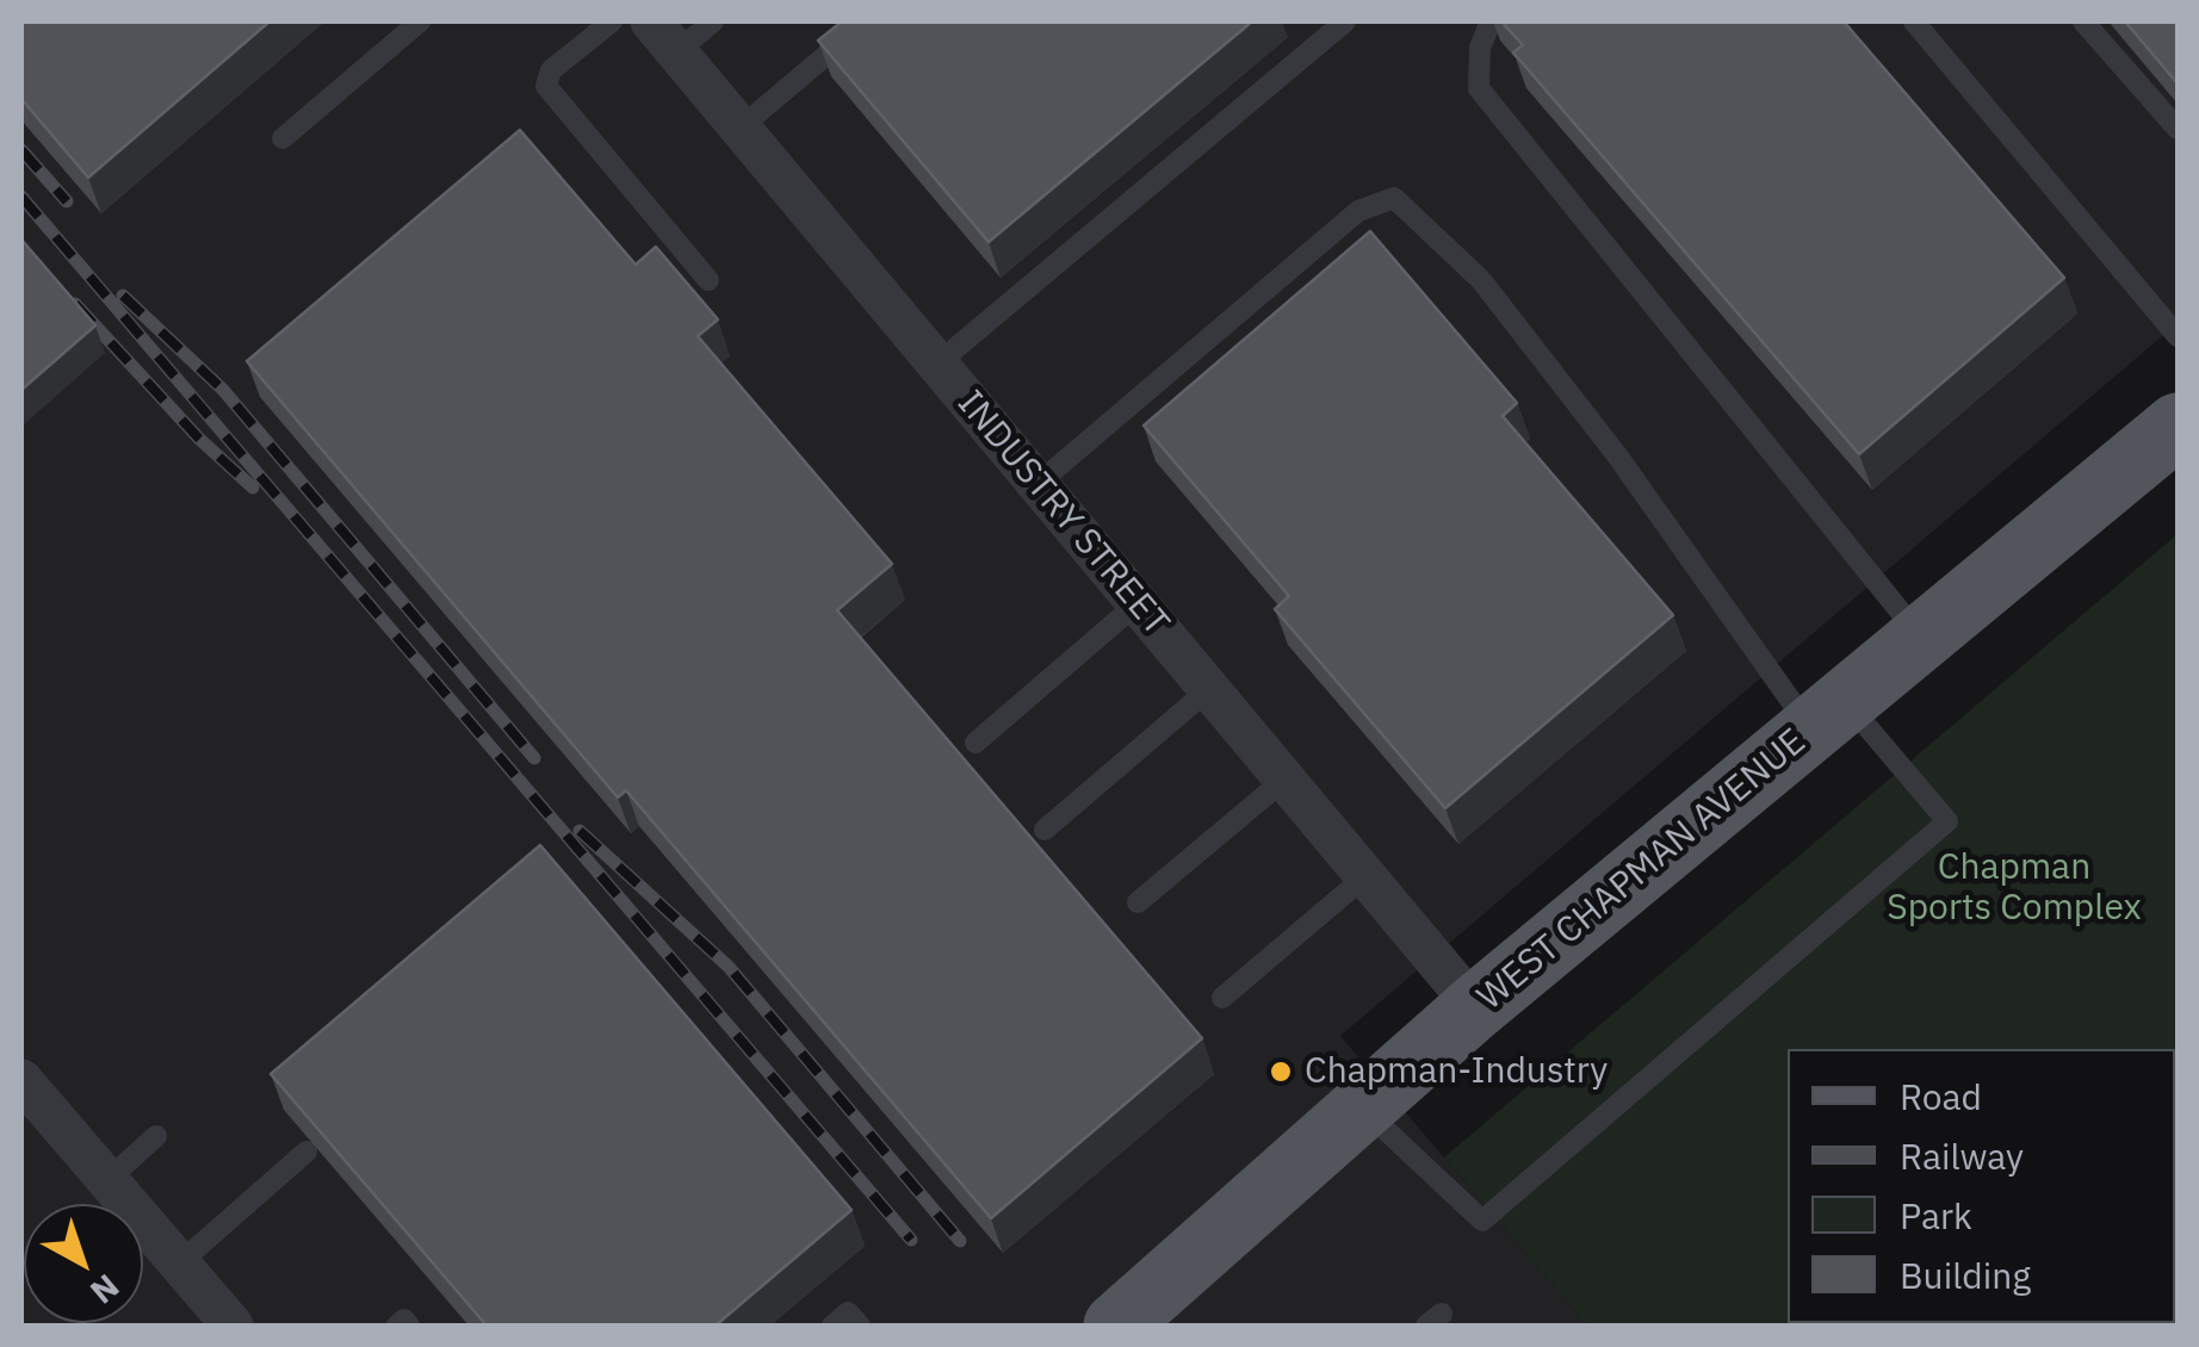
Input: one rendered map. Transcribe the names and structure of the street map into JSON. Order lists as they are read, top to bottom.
{
  "streets": {
    "main road": ["WEST CHAPMAN AVENUE"],
    "street": ["INDUSTRY STREET"]
  },
  "crossings": [
    ["INDUSTRY STREET", "WEST CHAPMAN AVENUE"]
  ],
  "parks": ["Chapman Sports Complex"],
  "places": ["Chapman-Industry"],
  "legend": [
    "Road",
    "Railway",
    "Park",
    "Building"
  ],
  "north": "bottom right"
}
